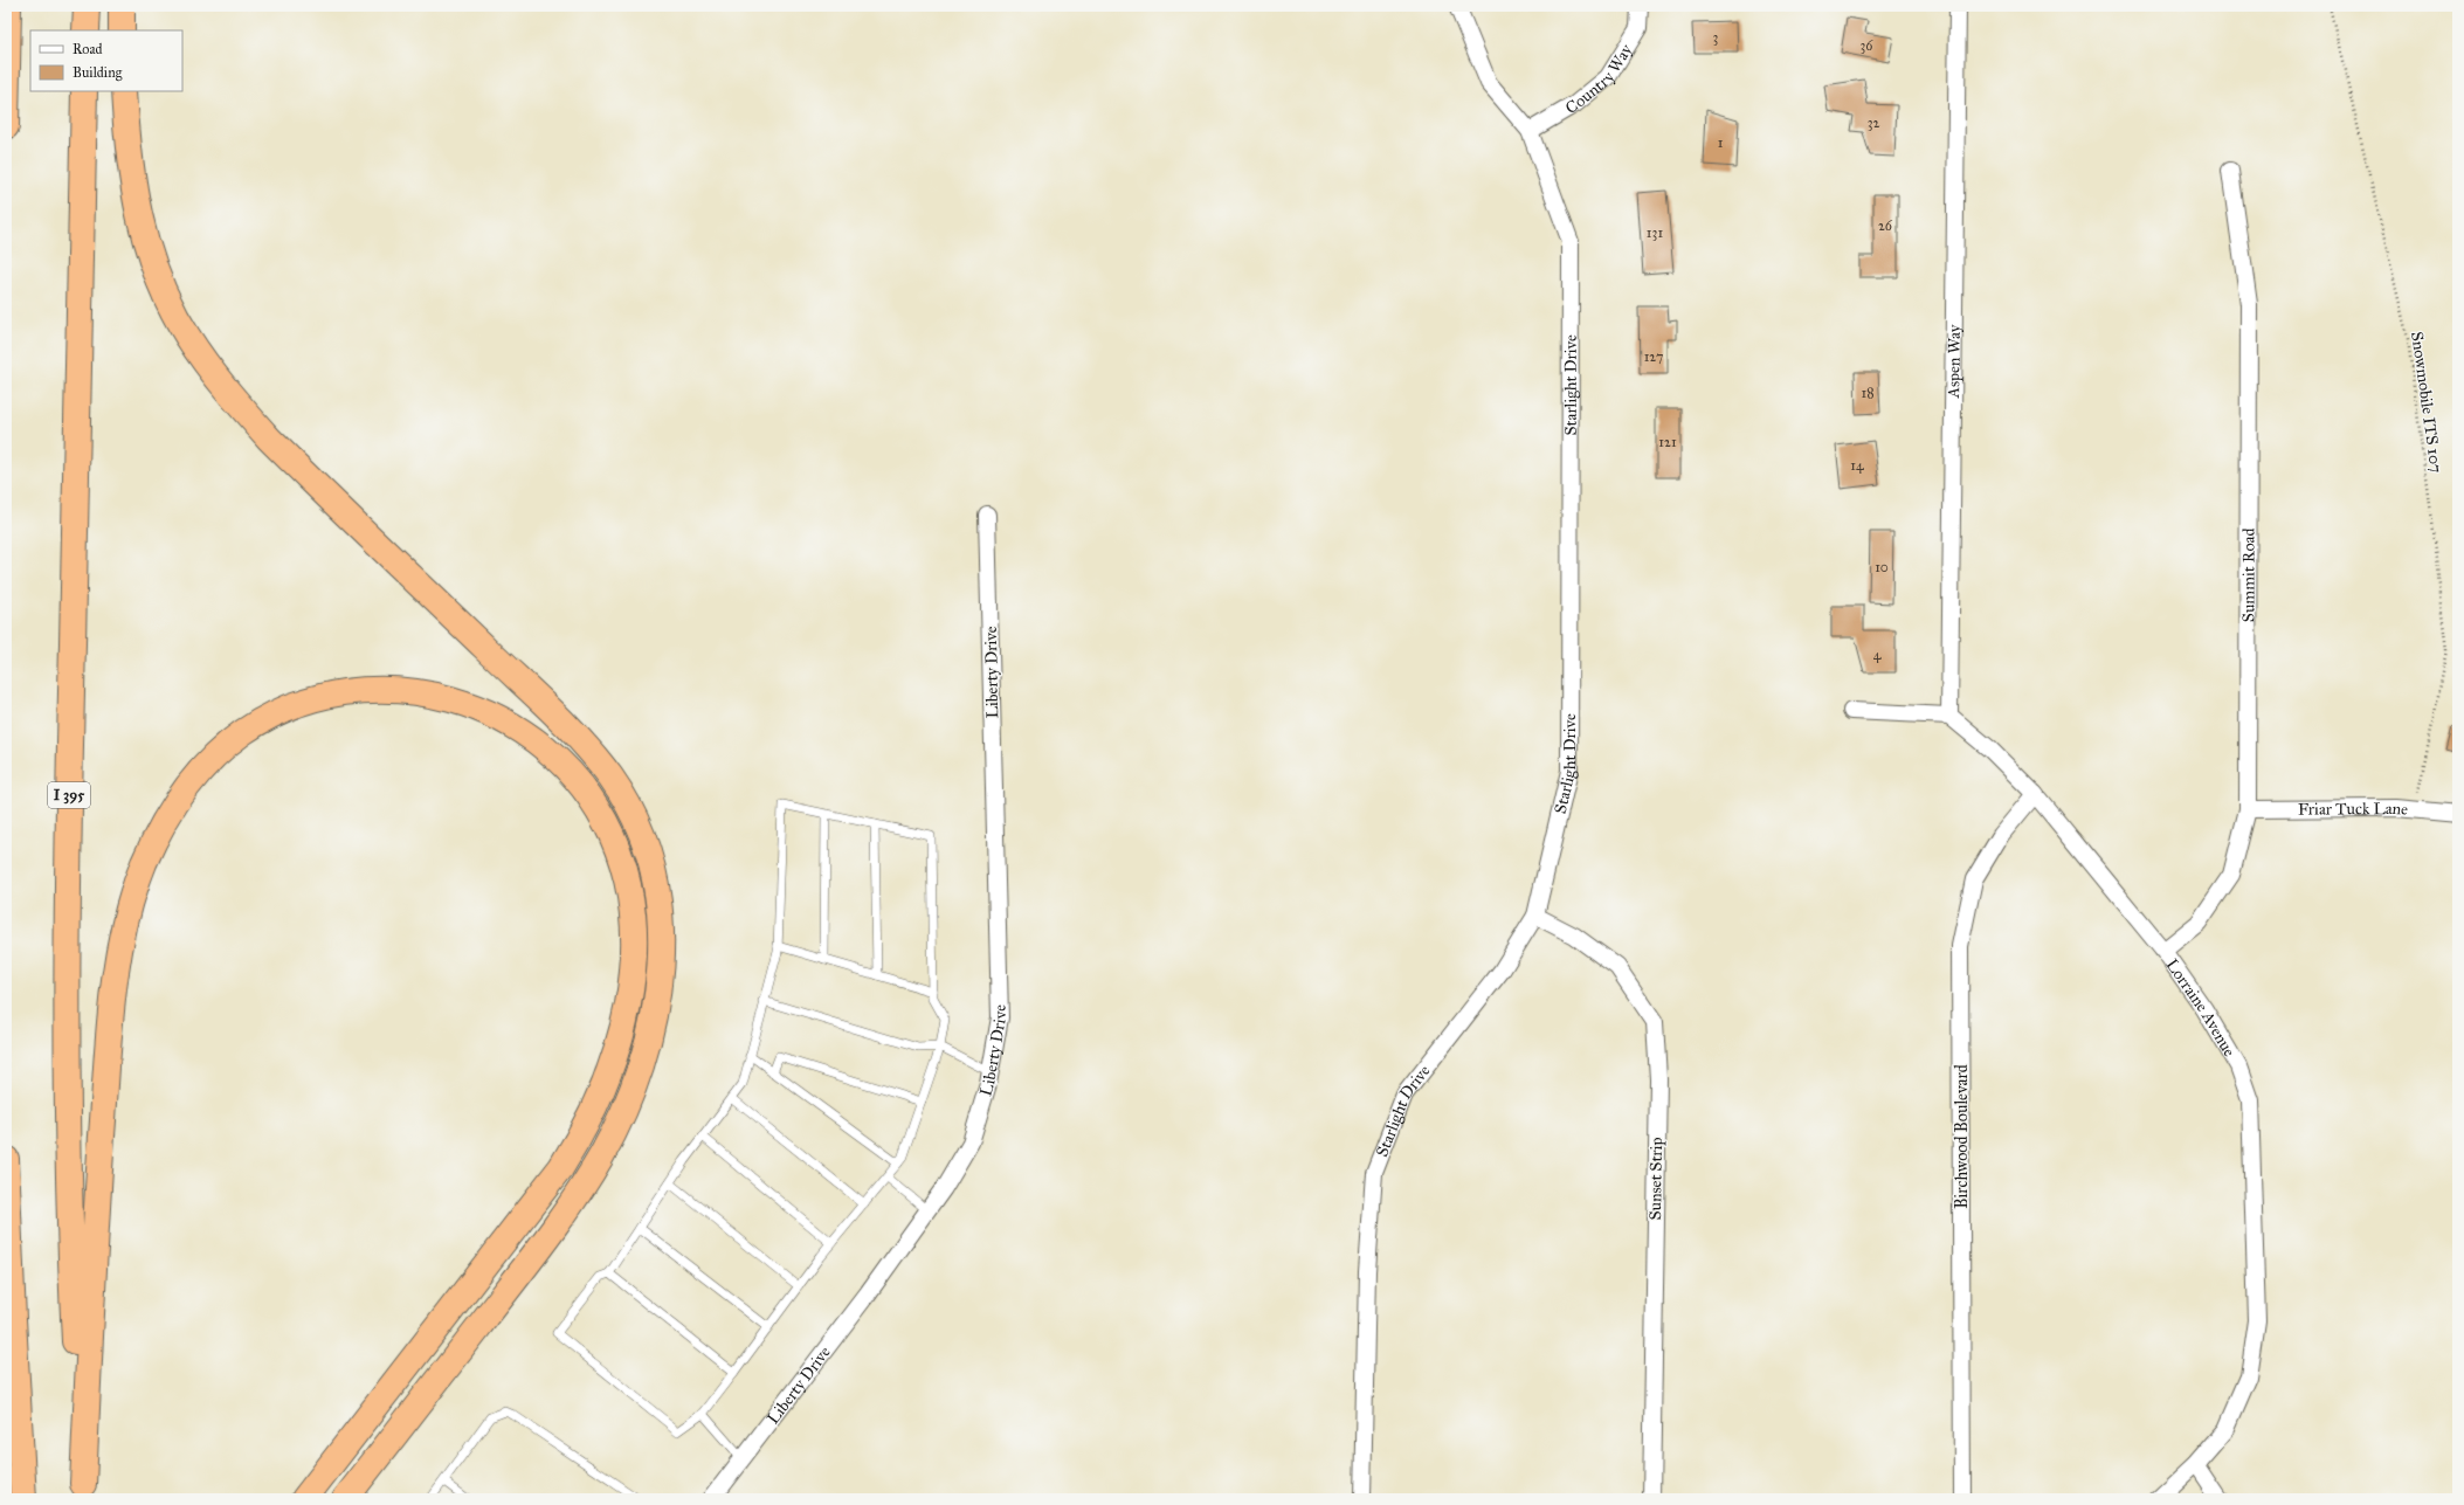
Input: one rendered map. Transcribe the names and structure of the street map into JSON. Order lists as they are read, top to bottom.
{
  "streets": {
    "highway": ["I 395"],
    "street": [
      "Country Way",
      "Aspen Way",
      "Starlight Drive",
      "Summit Road",
      "Liberty Drive",
      "Friar Tuck Lane",
      "Lorraine Avenue",
      "Birchwood Boulevard",
      "Sunset Strip"
    ],
    "path": ["Snowmobile ITS 107"]
  },
  "crossings": [
    ["Country Way", "Starlight Drive"],
    ["Aspen Way", "Lorraine Avenue"],
    ["Starlight Drive", "Sunset Strip"],
    ["Summit Road", "Friar Tuck Lane"],
    ["Summit Road", "Lorraine Avenue"],
    ["Lorraine Avenue", "Birchwood Boulevard"]
  ],
  "house_numbers": [
    "3",
    "36",
    "32",
    "1",
    "26",
    "131",
    "127",
    "18",
    "121",
    "14",
    "10",
    "4"
  ],
  "legend": ["Road", "Building"]
}
